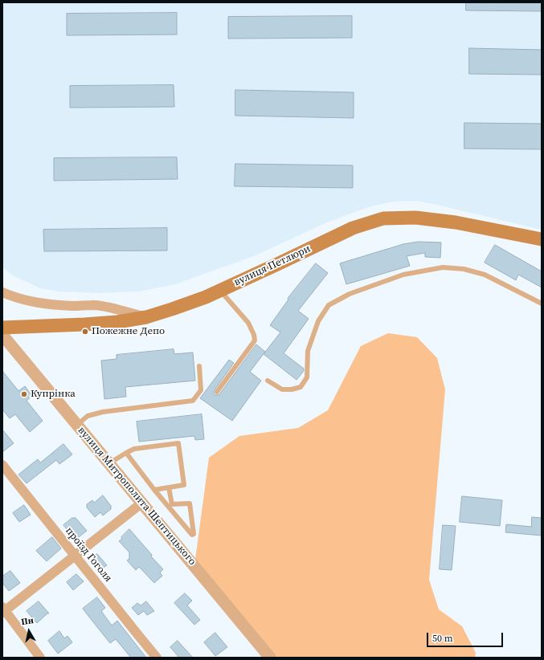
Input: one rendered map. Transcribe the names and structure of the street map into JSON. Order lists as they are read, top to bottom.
{
  "streets": {
    "main road": ["вулиця Петлюри"],
    "street": ["вулиця Митрополита Шептицького", "проїзд Гоголя"]
  },
  "places": ["Пожежне Депо", "Купрінка"],
  "scale_bar": "50 m",
  "north": "top"
}
